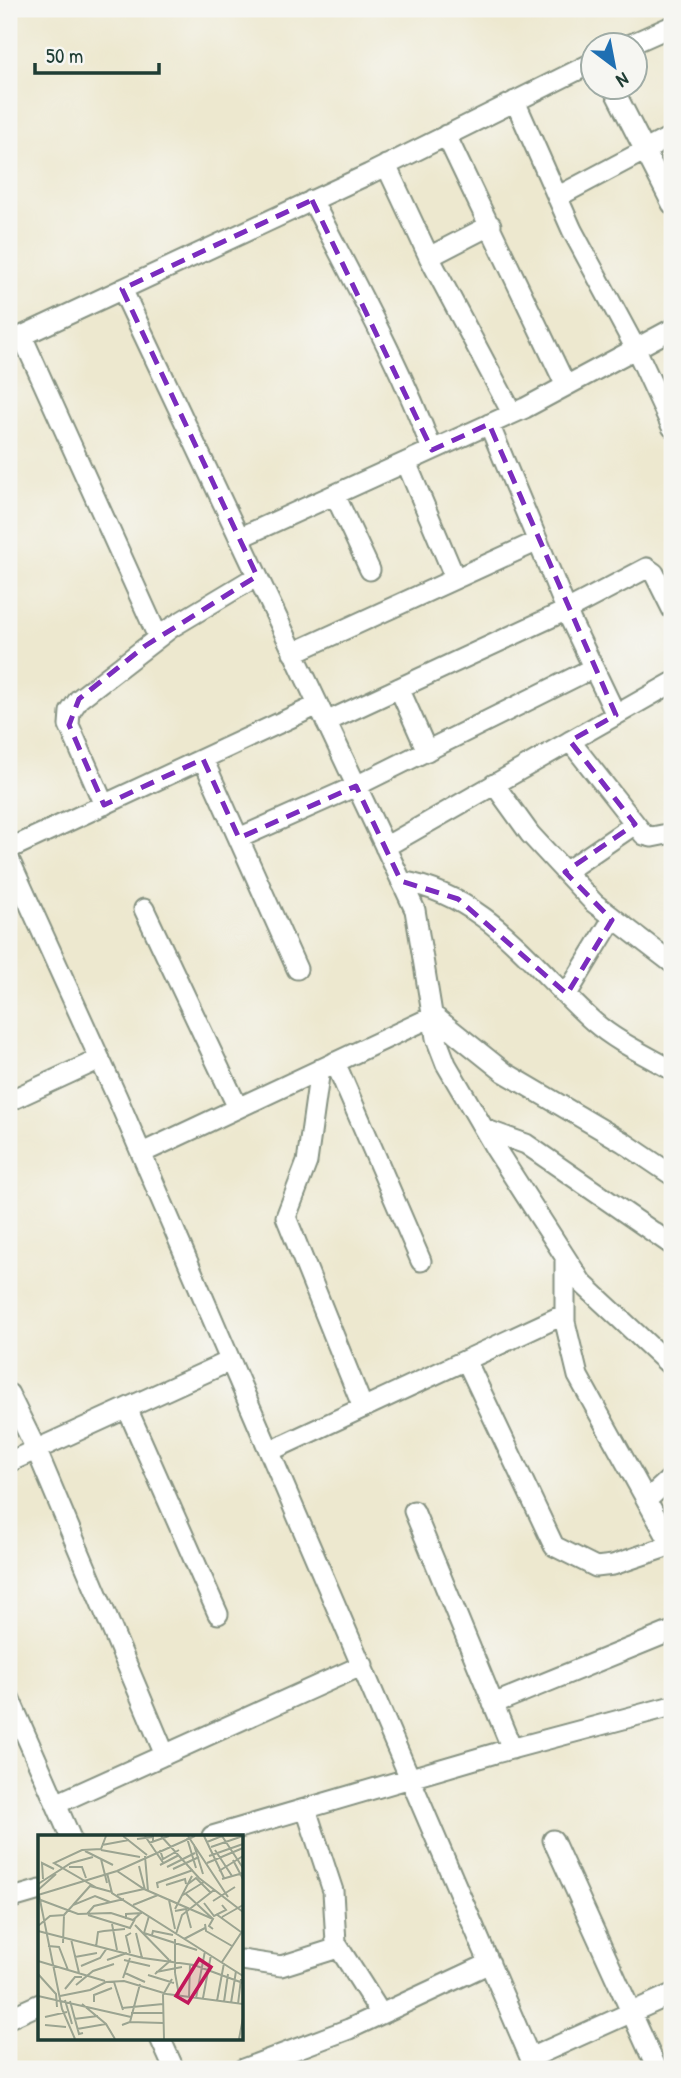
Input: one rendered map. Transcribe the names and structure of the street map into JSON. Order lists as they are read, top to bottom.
{
  "scale_bar": "50 m",
  "north": "bottom right"
}
